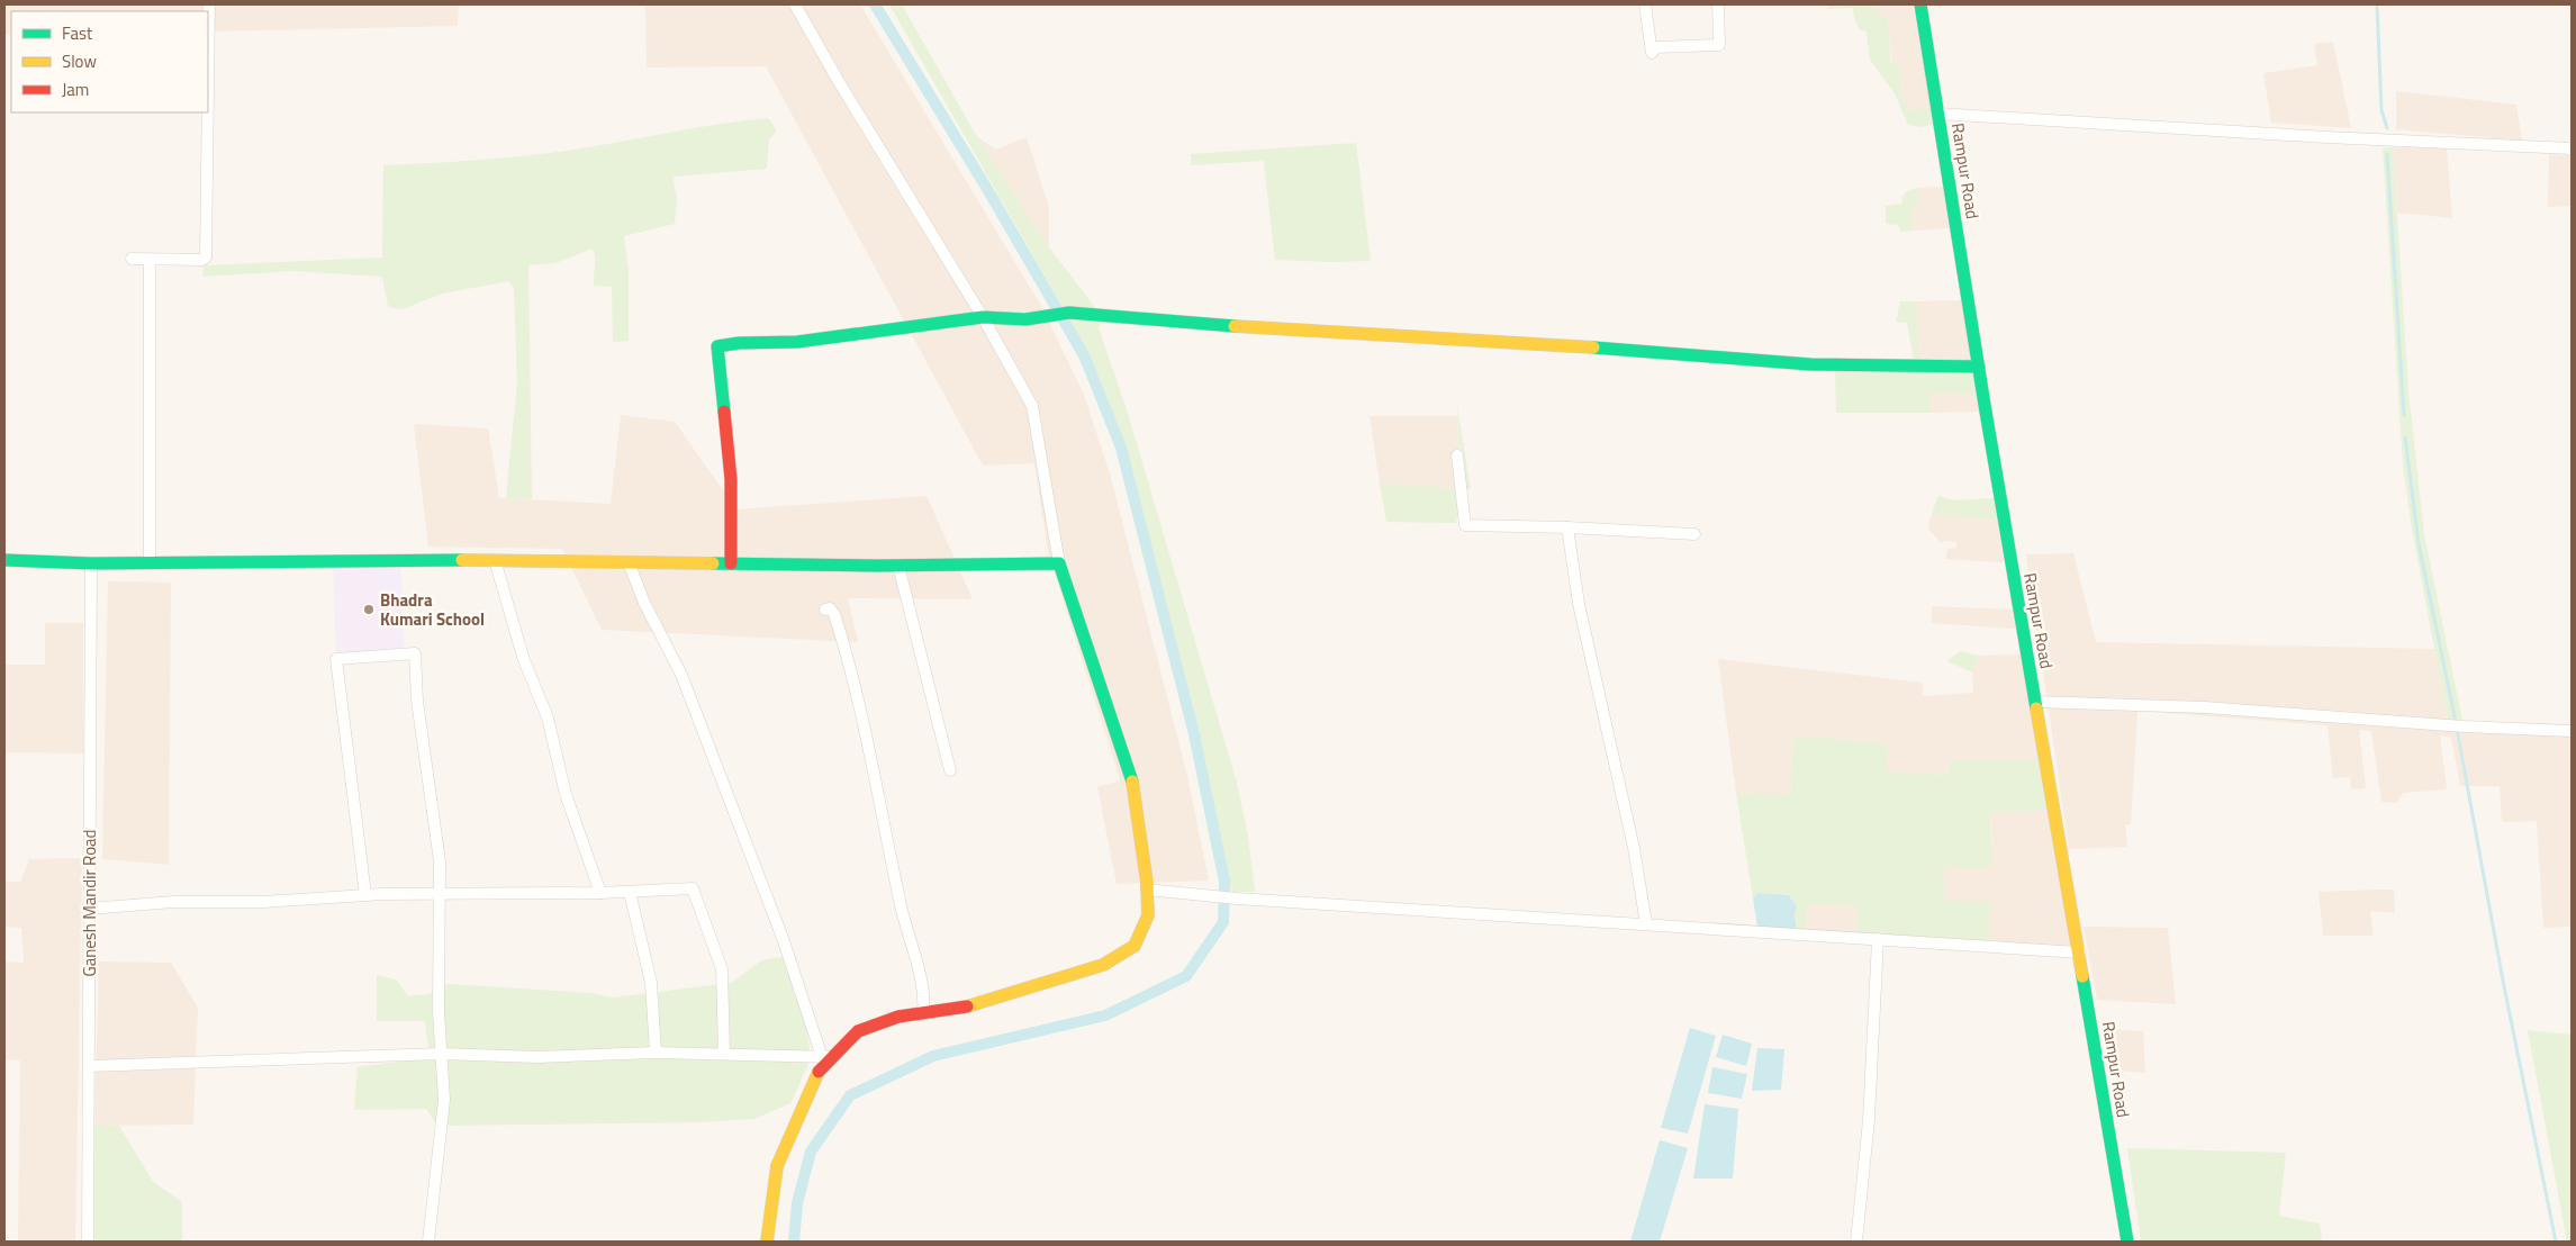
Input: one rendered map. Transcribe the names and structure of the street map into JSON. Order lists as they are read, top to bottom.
{
  "streets": {
    "street": ["Rampur Road", "Ganesh Mandir Road"]
  },
  "places": ["Bhadra Kumari School"],
  "legend": ["Fast", "Slow", "Jam"]
}
